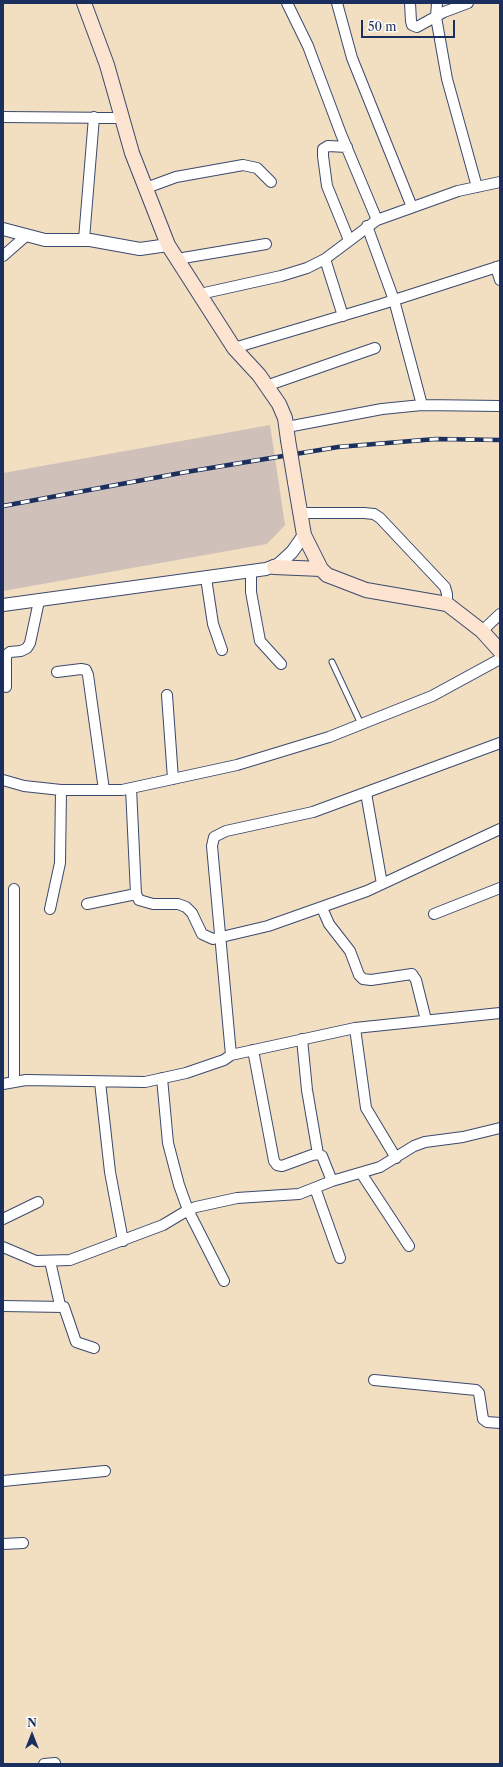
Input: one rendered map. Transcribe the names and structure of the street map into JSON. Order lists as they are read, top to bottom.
{
  "scale_bar": "50 m",
  "north": "top"
}
